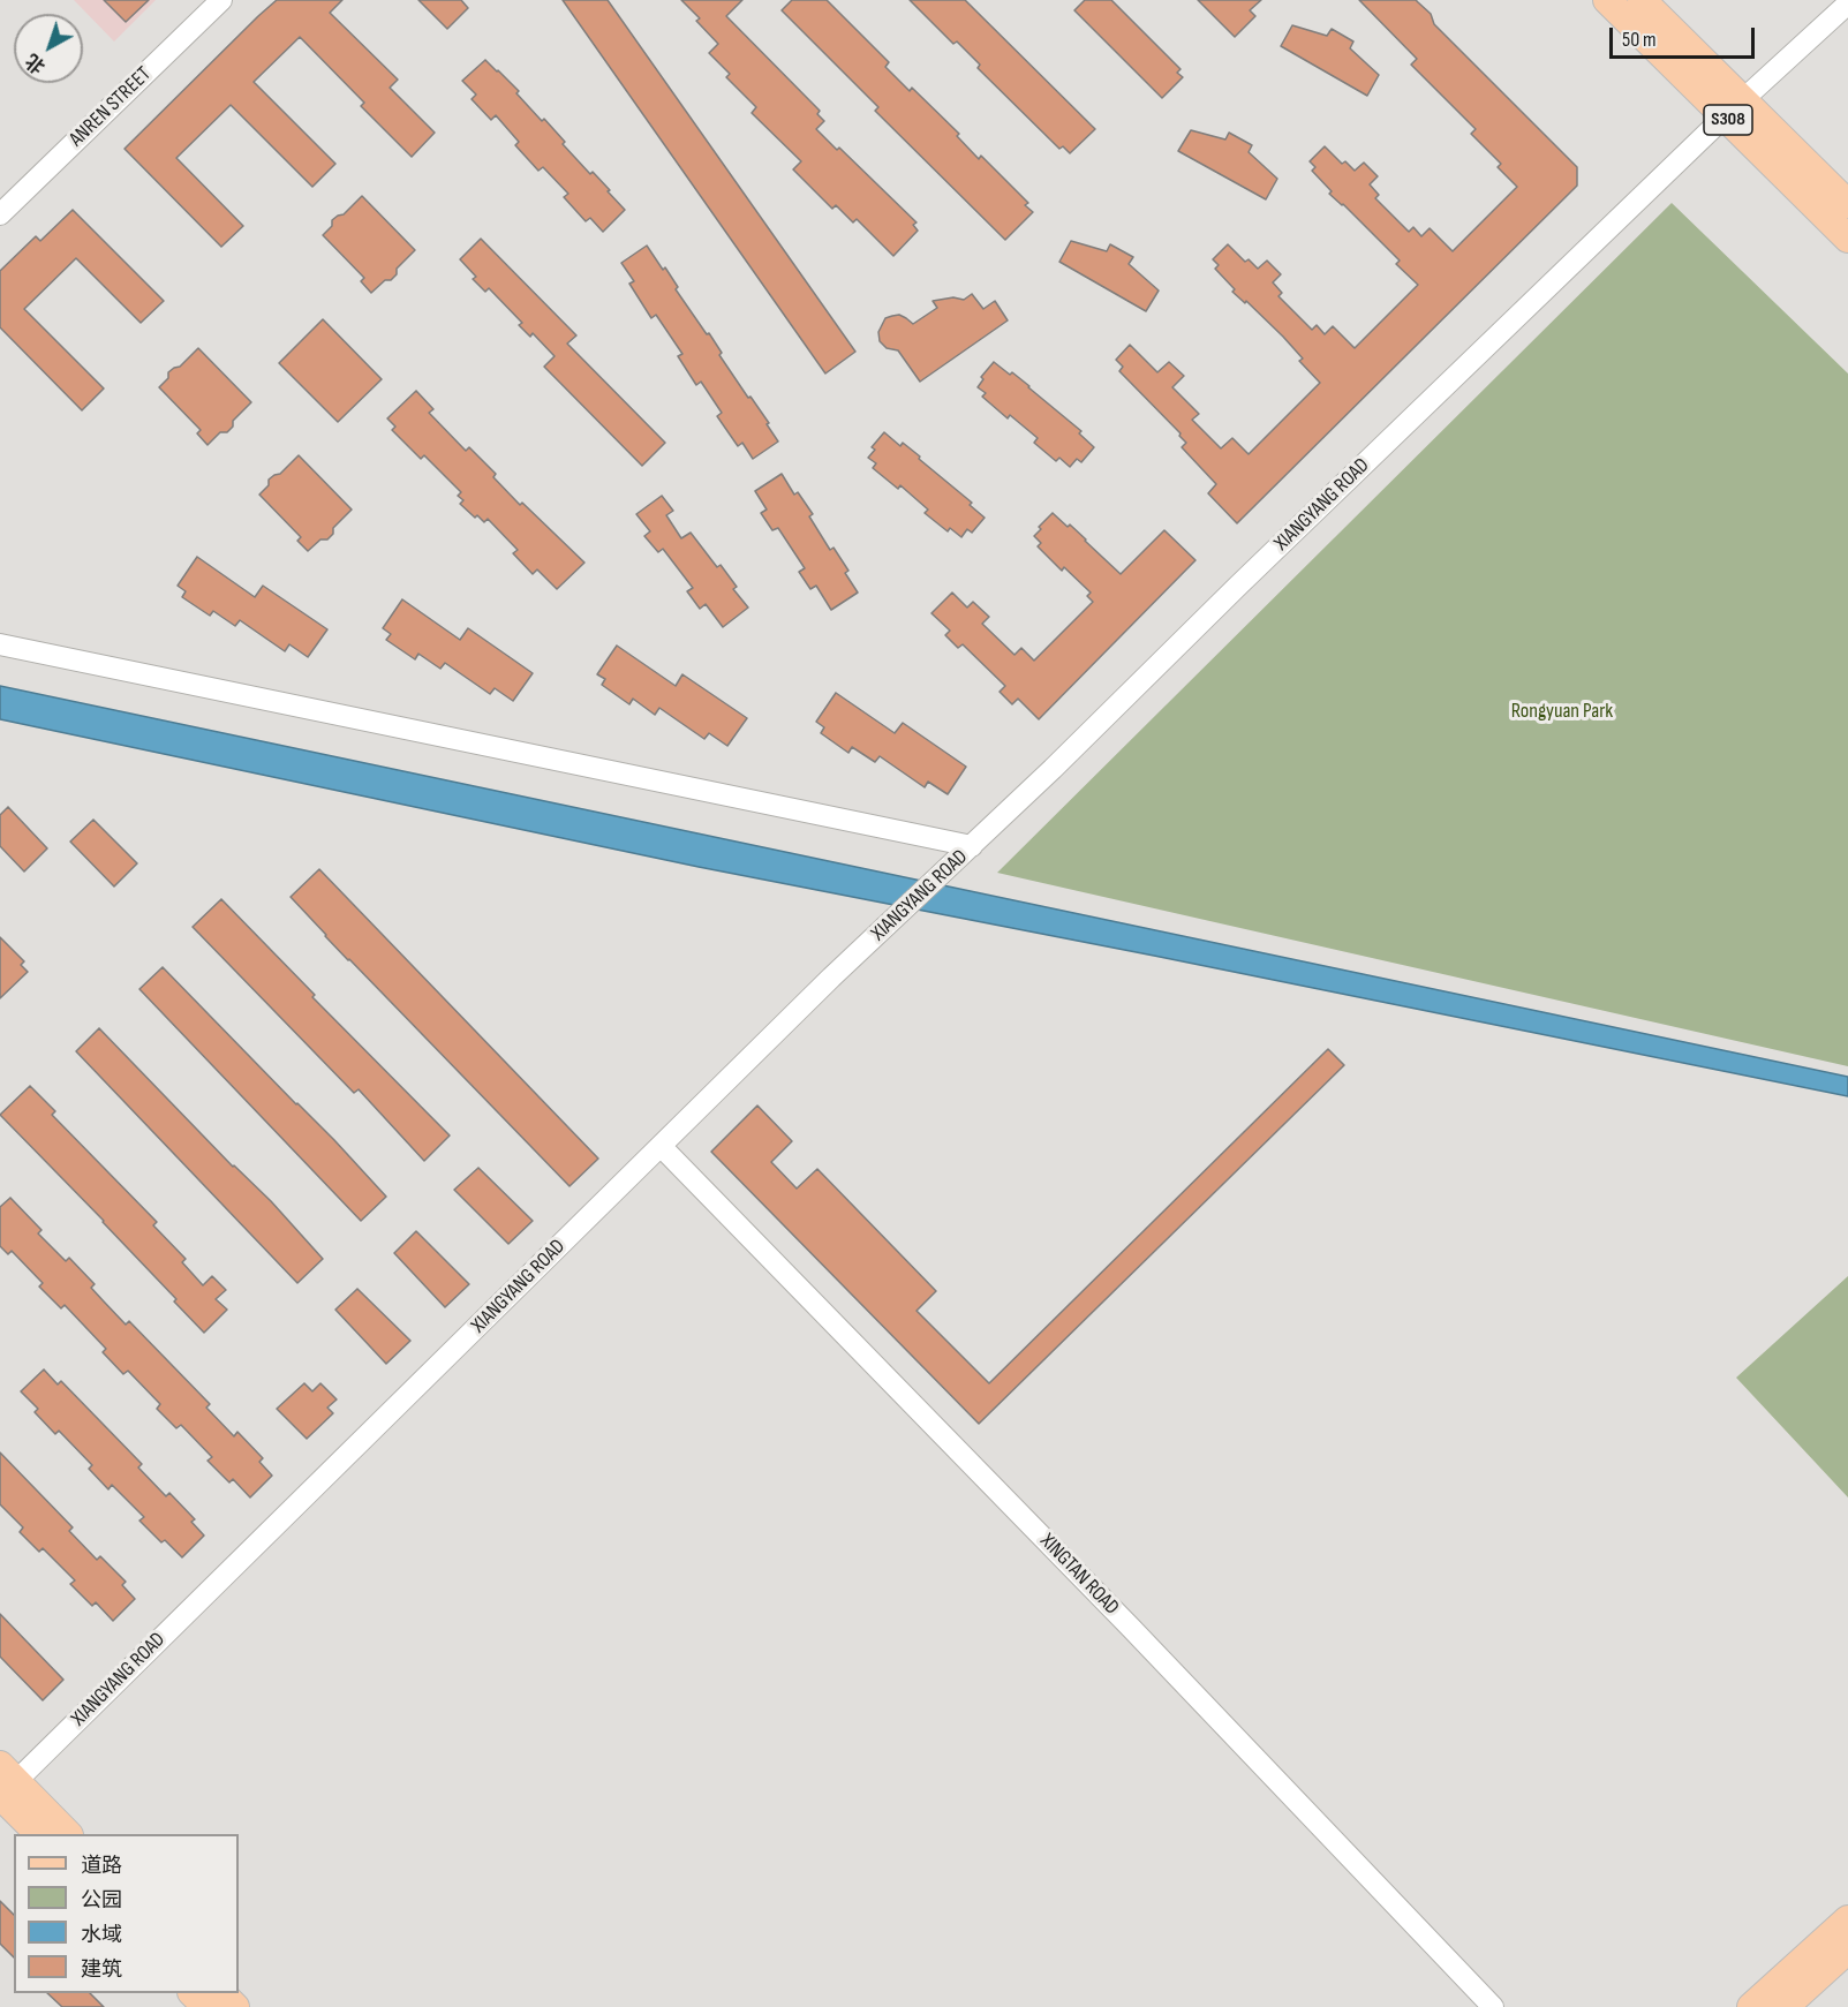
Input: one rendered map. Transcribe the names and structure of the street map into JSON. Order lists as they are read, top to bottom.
{
  "streets": {
    "main road": ["S308"],
    "street": ["ANREN STREET", "XIANGYANG ROAD", "XINGTAN ROAD"]
  },
  "crossings": [
    ["S308", "XIANGYANG ROAD"],
    ["XIANGYANG ROAD", "XINGTAN ROAD"]
  ],
  "parks": ["Rongyuan Park"],
  "legend": [
    "道路",
    "公园",
    "水域",
    "建筑"
  ],
  "scale_bar": "50 m",
  "north": "bottom left"
}
